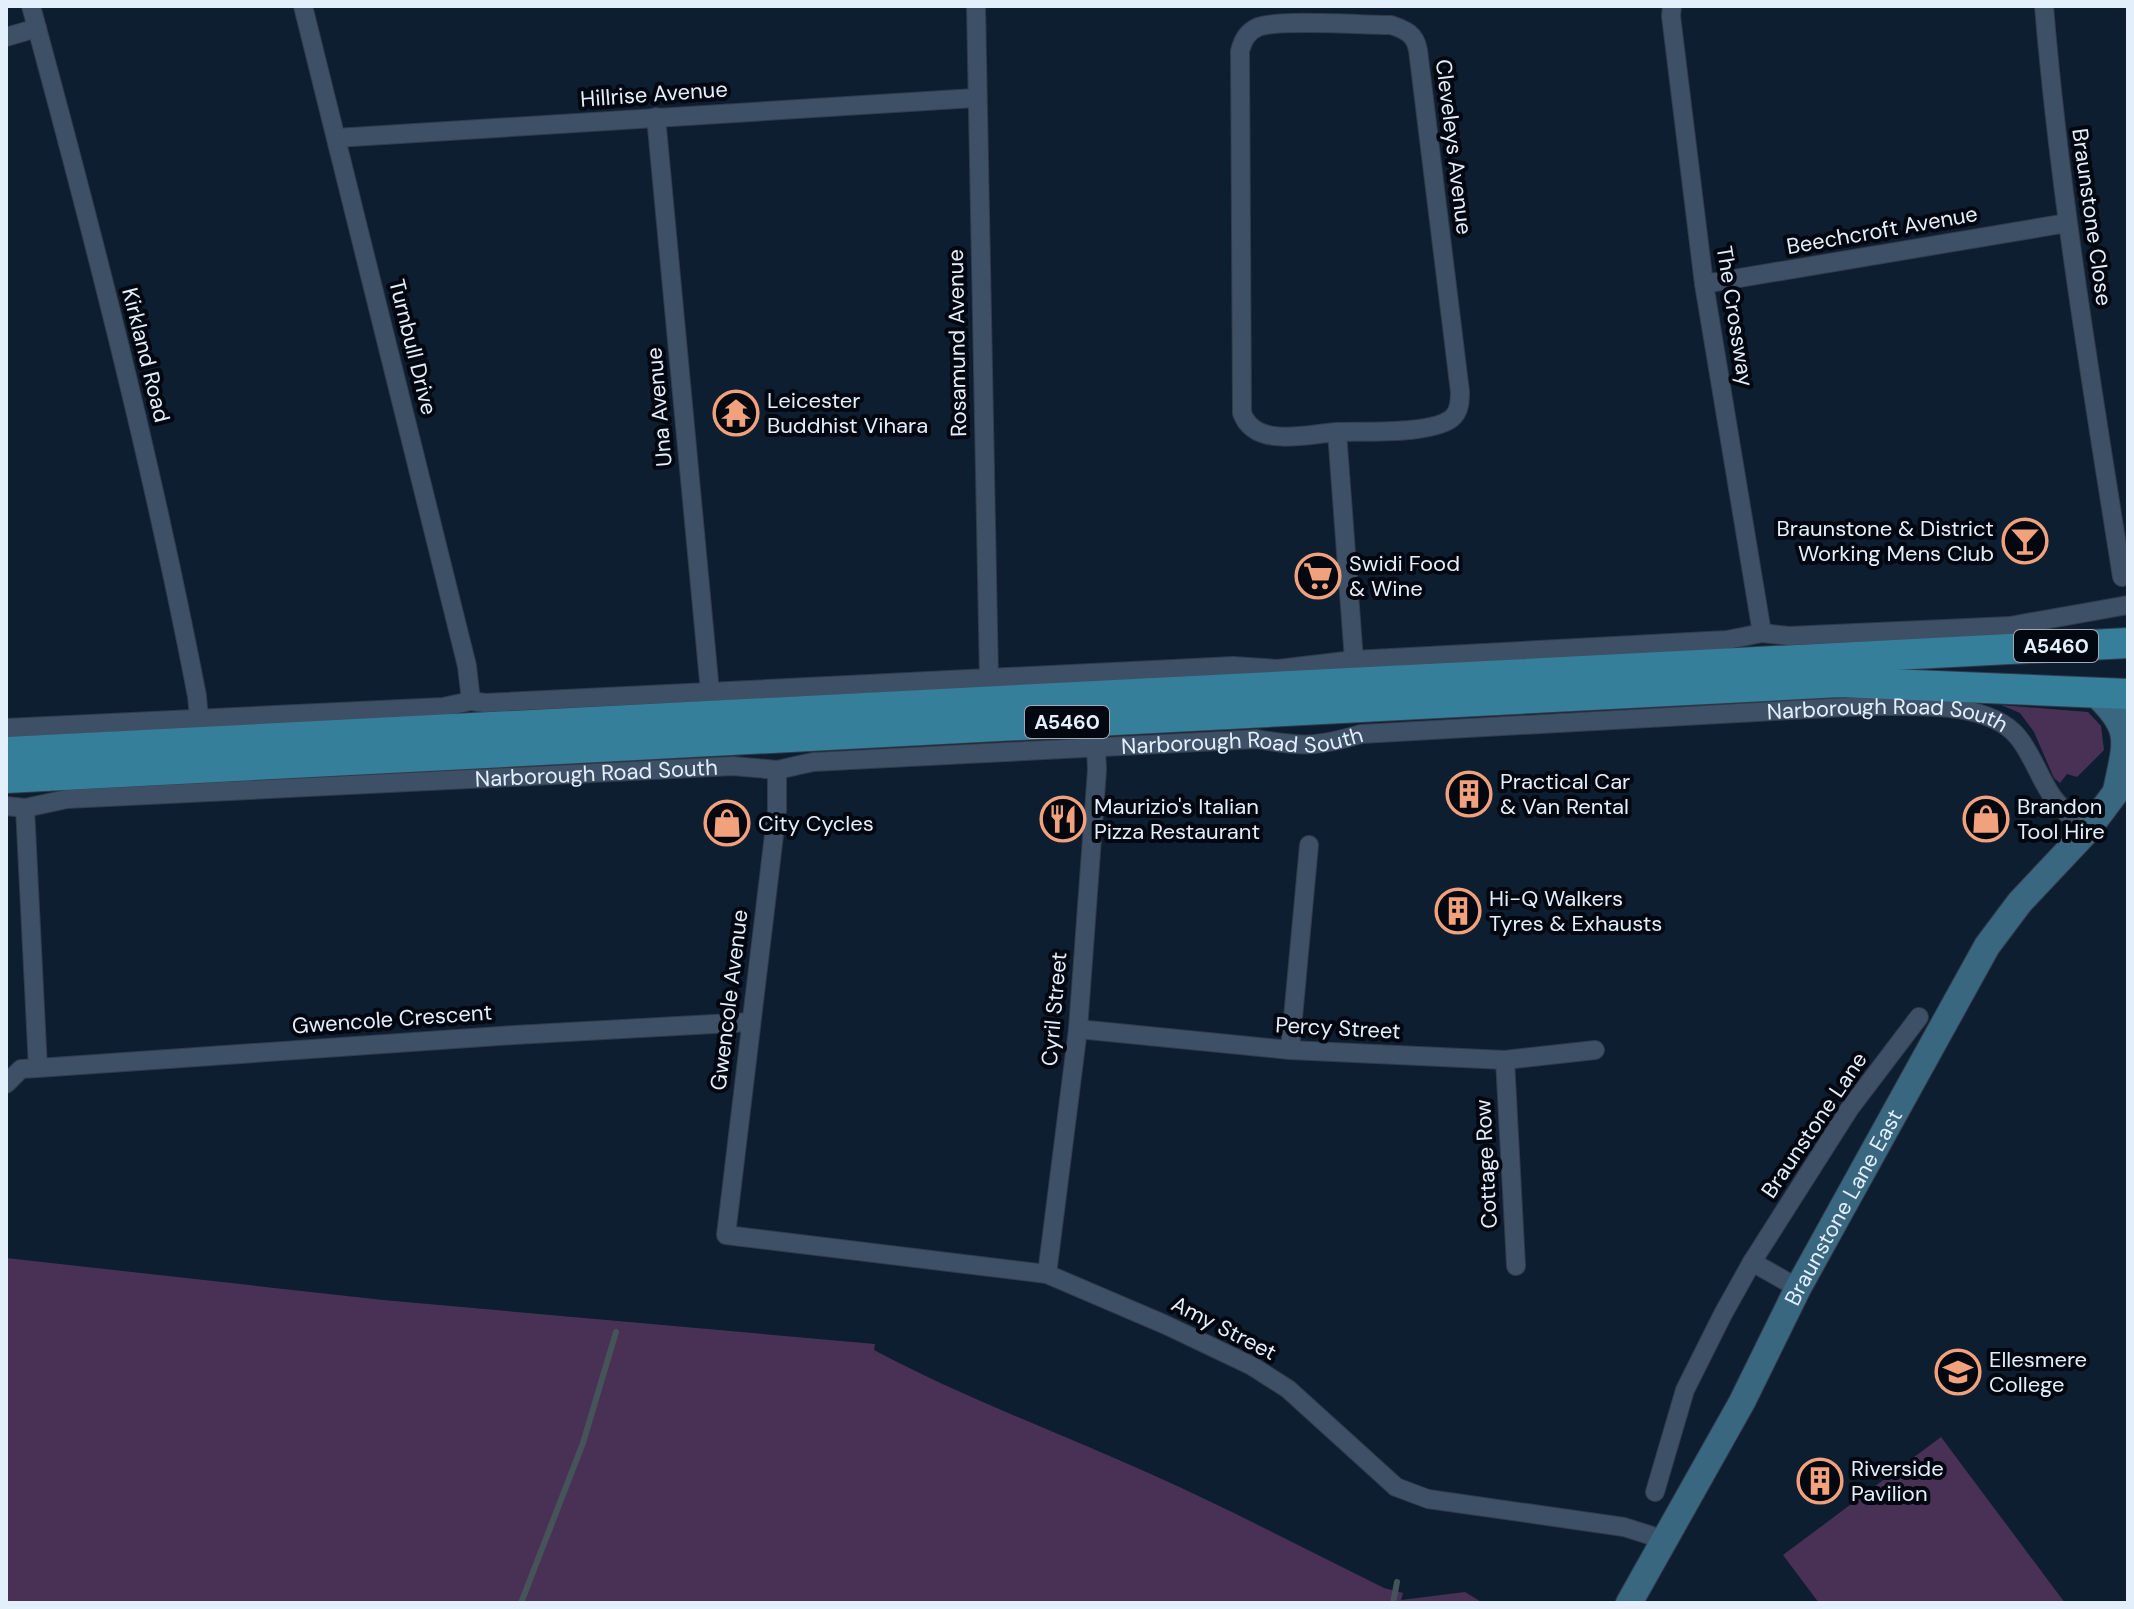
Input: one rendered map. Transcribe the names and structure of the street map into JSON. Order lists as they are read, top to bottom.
{
  "streets": {
    "main road": ["A5460", "Narborough Road South"],
    "street": [
      "Hillrise Avenue",
      "Cleveleys Avenue",
      "Braunstone Close",
      "Beechcroft Avenue",
      "The Crossway",
      "Rosamund Avenue",
      "Turnbull Drive",
      "Kirkland Road",
      "Una Avenue",
      "Gwencole Avenue",
      "Cyril Street",
      "Gwencole Crescent",
      "Percy Street",
      "Braunstone Lane",
      "Cottage Row",
      "Braunstone Lane East",
      "Amy Street"
    ]
  },
  "crossings": [
    ["Hillrise Avenue", "Rosamund Avenue"],
    ["Hillrise Avenue", "Turnbull Drive"],
    ["Hillrise Avenue", "Una Avenue"],
    ["Braunstone Close", "Beechcroft Avenue"],
    ["Beechcroft Avenue", "The Crossway"],
    ["Narborough Road South", "Gwencole Avenue"],
    ["Narborough Road South", "Cyril Street"],
    ["Narborough Road South", "Braunstone Lane East"],
    ["Gwencole Avenue", "Gwencole Crescent"],
    ["Gwencole Avenue", "Amy Street"],
    ["Cyril Street", "Percy Street"],
    ["Cyril Street", "Amy Street"],
    ["Percy Street", "Cottage Row"],
    ["Braunstone Lane East", "Amy Street"]
  ],
  "places": {
    "temple": ["Leicester Buddhist Vihara"],
    "bar": ["Braunstone & District Working Mens Club"],
    "supermarket": ["Swidi Food & Wine"],
    "building": ["Practical Car & Van Rental", "Hi-Q Walkers Tyres & Exhausts", "Riverside Pavilion"],
    "restaurant": ["Maurizio's Italian Pizza Restaurant"],
    "shop": ["Brandon Tool Hire", "City Cycles"],
    "school or university": ["Ellesmere College"]
  }
}
